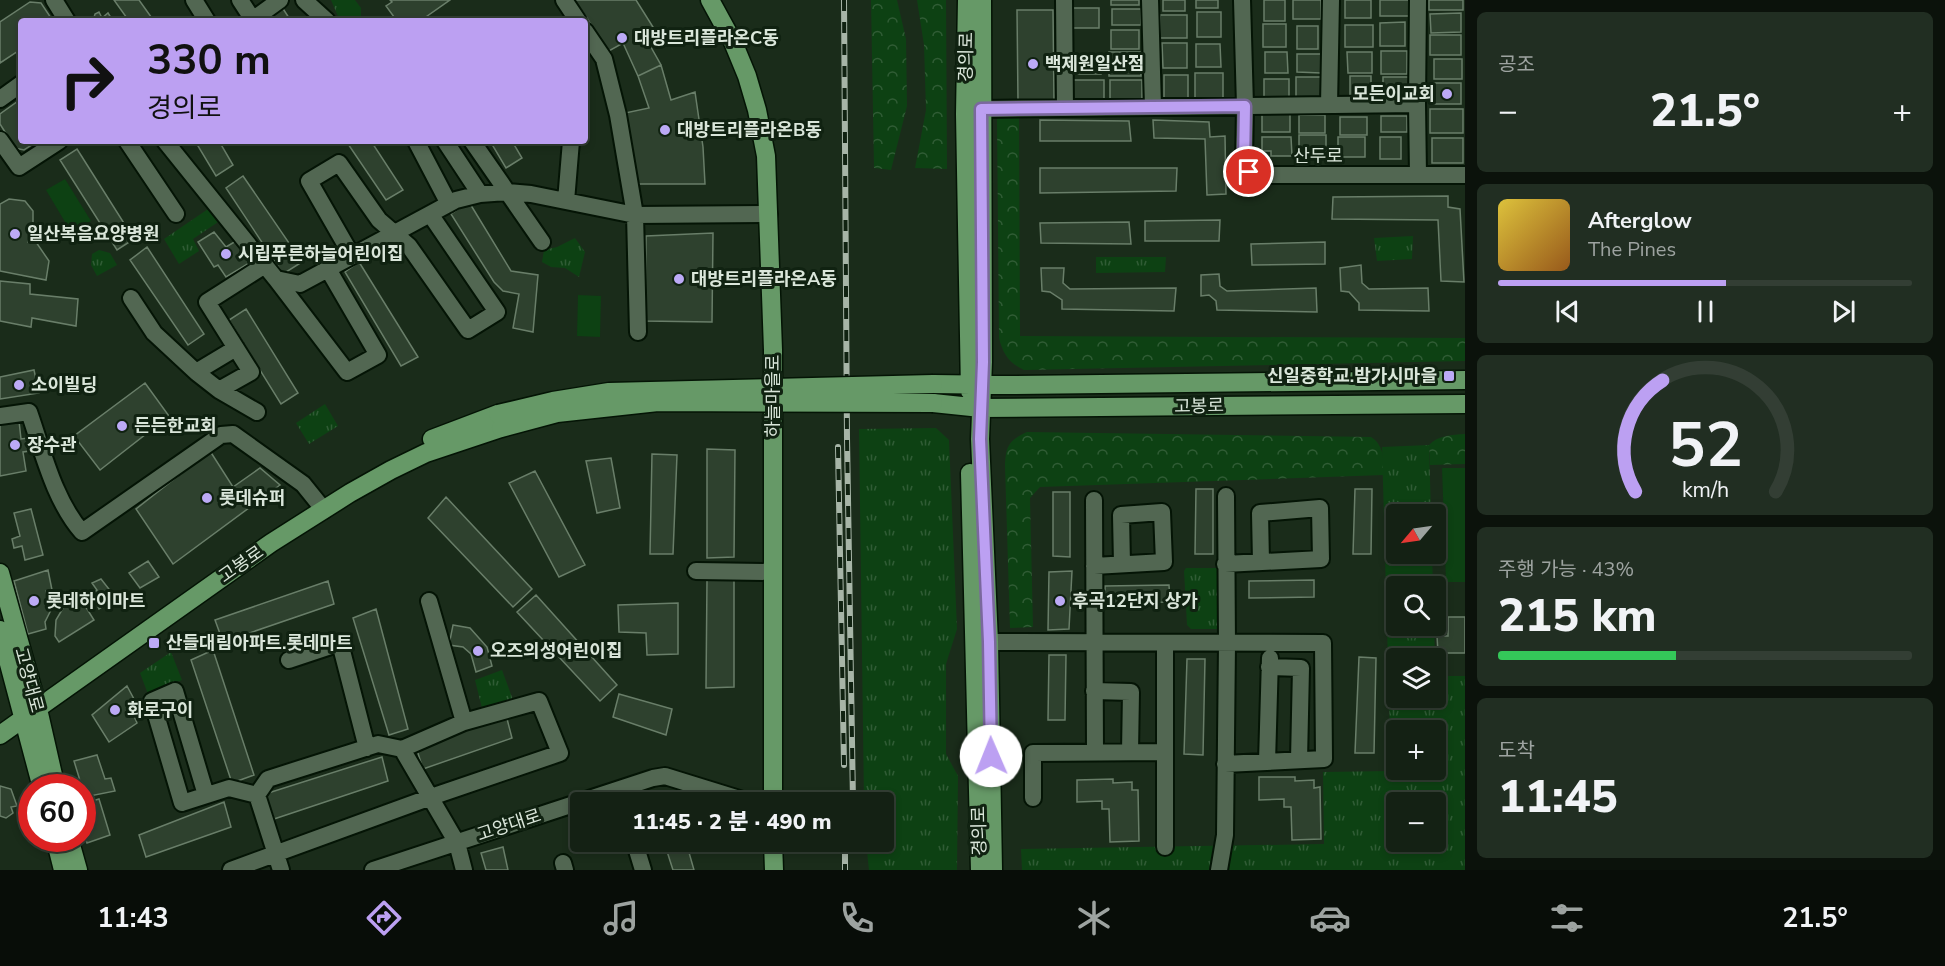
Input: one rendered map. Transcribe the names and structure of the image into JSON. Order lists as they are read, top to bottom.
{
  "streets": {
    "main road": [
      "경의로",
      "하늘마을로",
      "고봉로",
      "고양대로"
    ],
    "street": ["산두로"]
  },
  "crossings": [
    ["경의로", "고봉로"],
    ["고봉로", "고양대로"]
  ],
  "places": {
    "other": [
      "대방트리플라온C동",
      "백제원일산점",
      "모든이교회",
      "대방트리플라온B동",
      "일산복음요양병원",
      "시립푸른하늘어린이집",
      "대방트리플라온A동",
      "소이빌딩",
      "든든한교회",
      "장수관",
      "롯데슈퍼",
      "롯데하이마트",
      "후곡12단지 상가",
      "오즈의성어린이집",
      "화로구이"
    ],
    "transit": ["신일중학교.밤가시마을", "산들대림아파트.롯데마트"]
  },
  "north": "bottom left",
  "page": {
    "tile": [
      "공조",
      ["주행 가능 · 43%", "215 km"],
      ["도착", "11:45"]
    ],
    "turn": ["330 m", "경의로"],
    "heat": ["−", "21.5°", "+"],
    "song": ["Afterglow", "The Pines"],
    "map_buttons": ["+", "−"],
    "limit": "60",
    "trip": "11:45 · 2 분 · 490 m",
    "tabs": ["11:43", "21.5°"],
    "gauge": ["52", "km/h"]
  }
}
